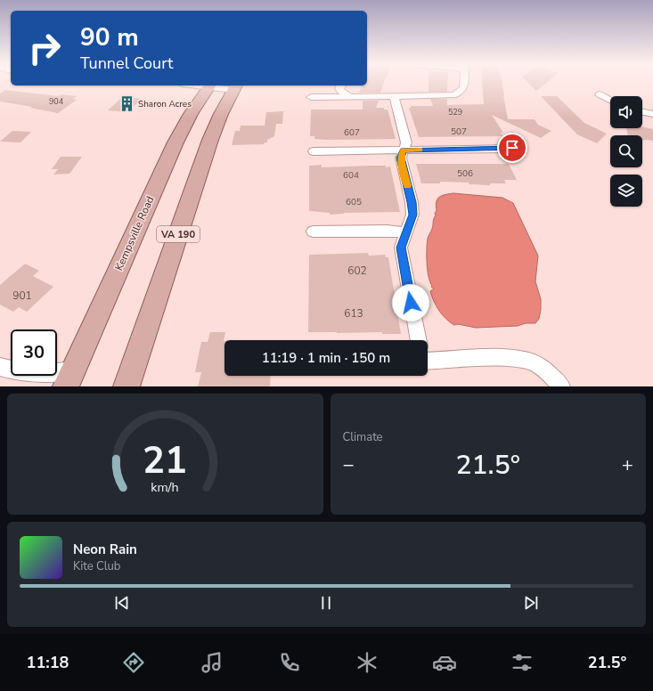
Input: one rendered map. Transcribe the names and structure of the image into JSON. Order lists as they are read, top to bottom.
{
  "streets": {
    "main road": ["Kempsville Road", "VA 190"]
  },
  "places": {
    "building": ["Sharon Acres"]
  },
  "house_numbers": [
    "904",
    "529",
    "507",
    "607",
    "506",
    "604",
    "605",
    "602",
    "901",
    "613"
  ],
  "page": {
    "turn": ["90 m", "Tunnel Court"],
    "limit": "30",
    "trip": "11:19 · 1 min · 150 m",
    "tile": "Climate",
    "heat": ["−", "21.5°", "+"],
    "song": ["Neon Rain", "Kite Club"],
    "tabs": ["11:18", "21.5°"],
    "gauge": ["21", "km/h"]
  }
}
